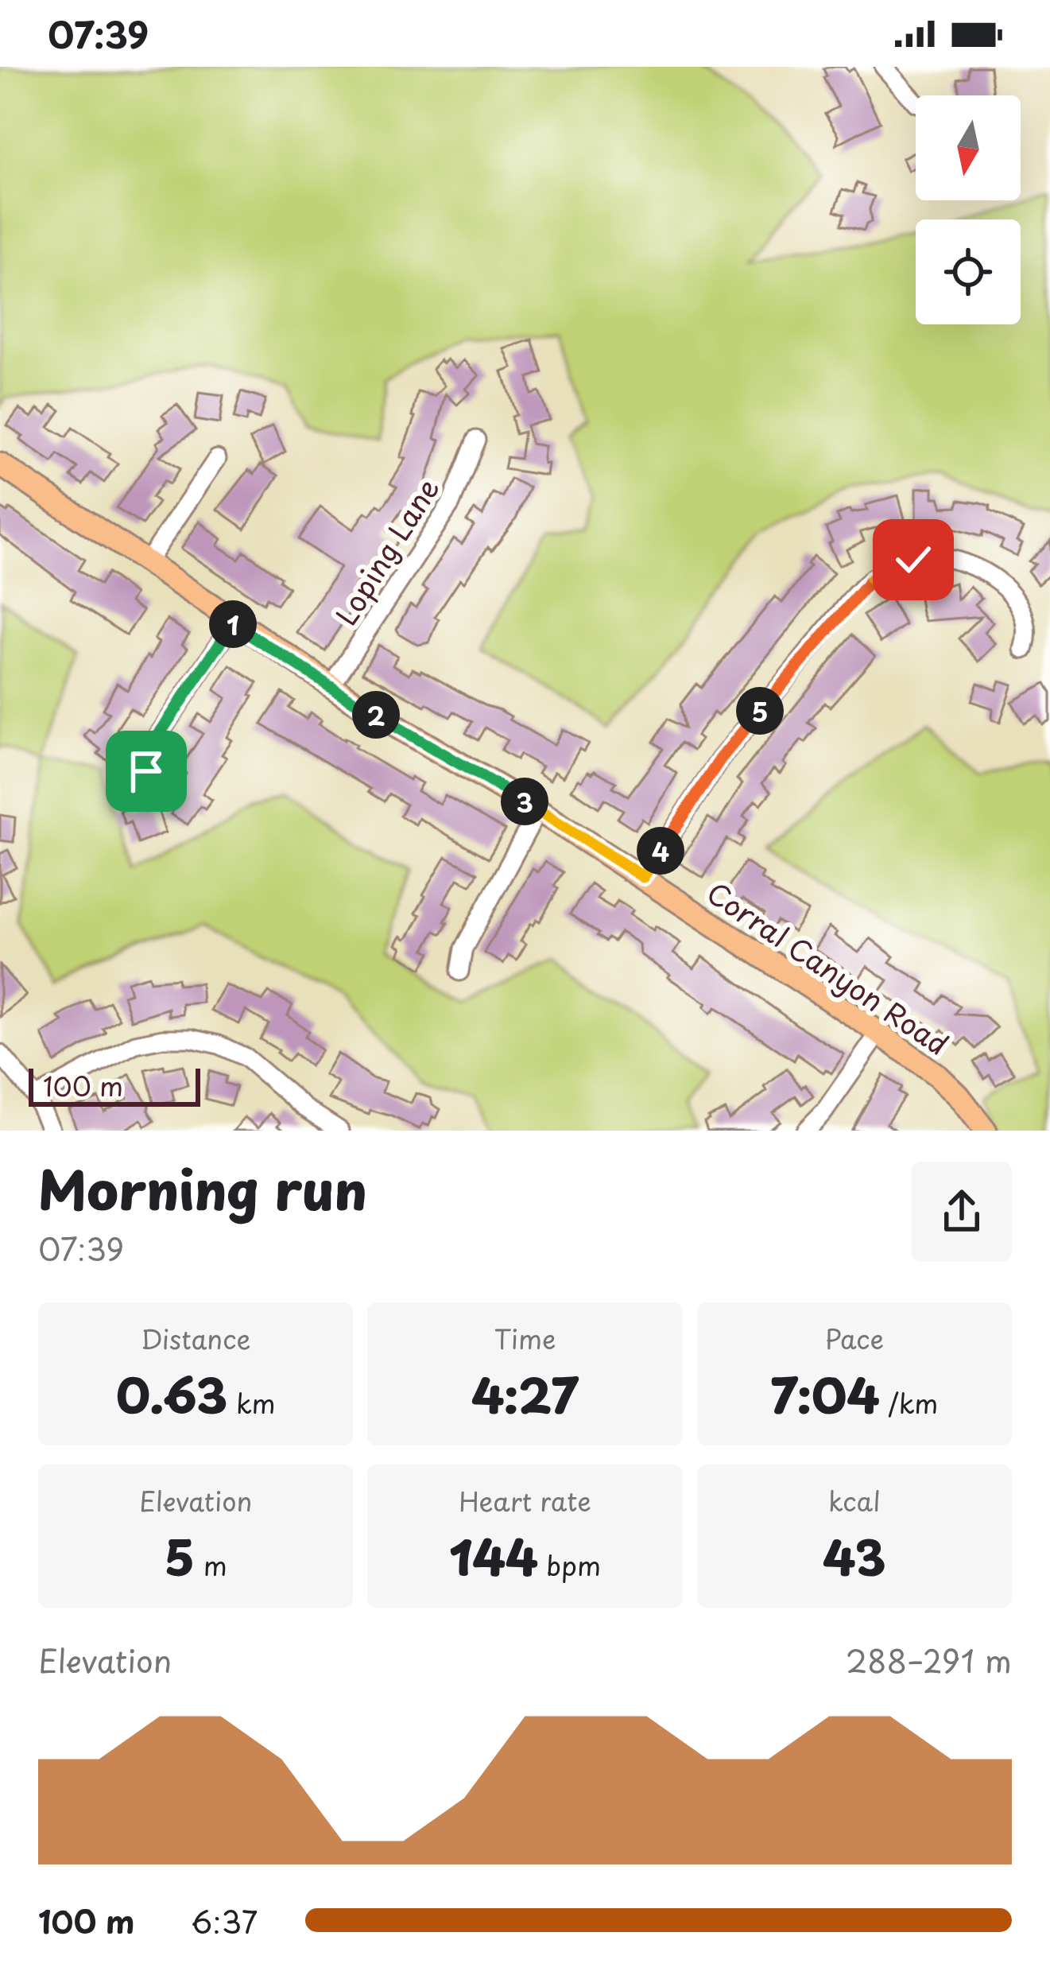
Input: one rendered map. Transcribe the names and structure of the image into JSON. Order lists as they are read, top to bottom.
{
  "streets": {
    "main road": ["Corral Canyon Road"],
    "street": ["Loping Lane"]
  },
  "crossings": [
    ["Loping Lane", "Corral Canyon Road"]
  ],
  "scale_bar": "100 m",
  "north": "bottom",
  "page": {
    "status": "07:39",
    "pins": [
      "1",
      "5",
      "2",
      "3",
      "4"
    ],
    "scale": "100 m",
    "heading": ["Morning run", "07:39"],
    "stats": [
      ["Distance", "0.63 km"],
      ["Time", "4:27"],
      ["Pace", "7:04 /km"],
      ["Elevation", "5 m"],
      ["Heart rate", "144 bpm"],
      ["kcal", "43"]
    ],
    "chart": ["Elevation", "288–291 m"],
    "list": [
      {
        "name": "100 m",
        "note": "6:37"
      }
    ]
  }
}
